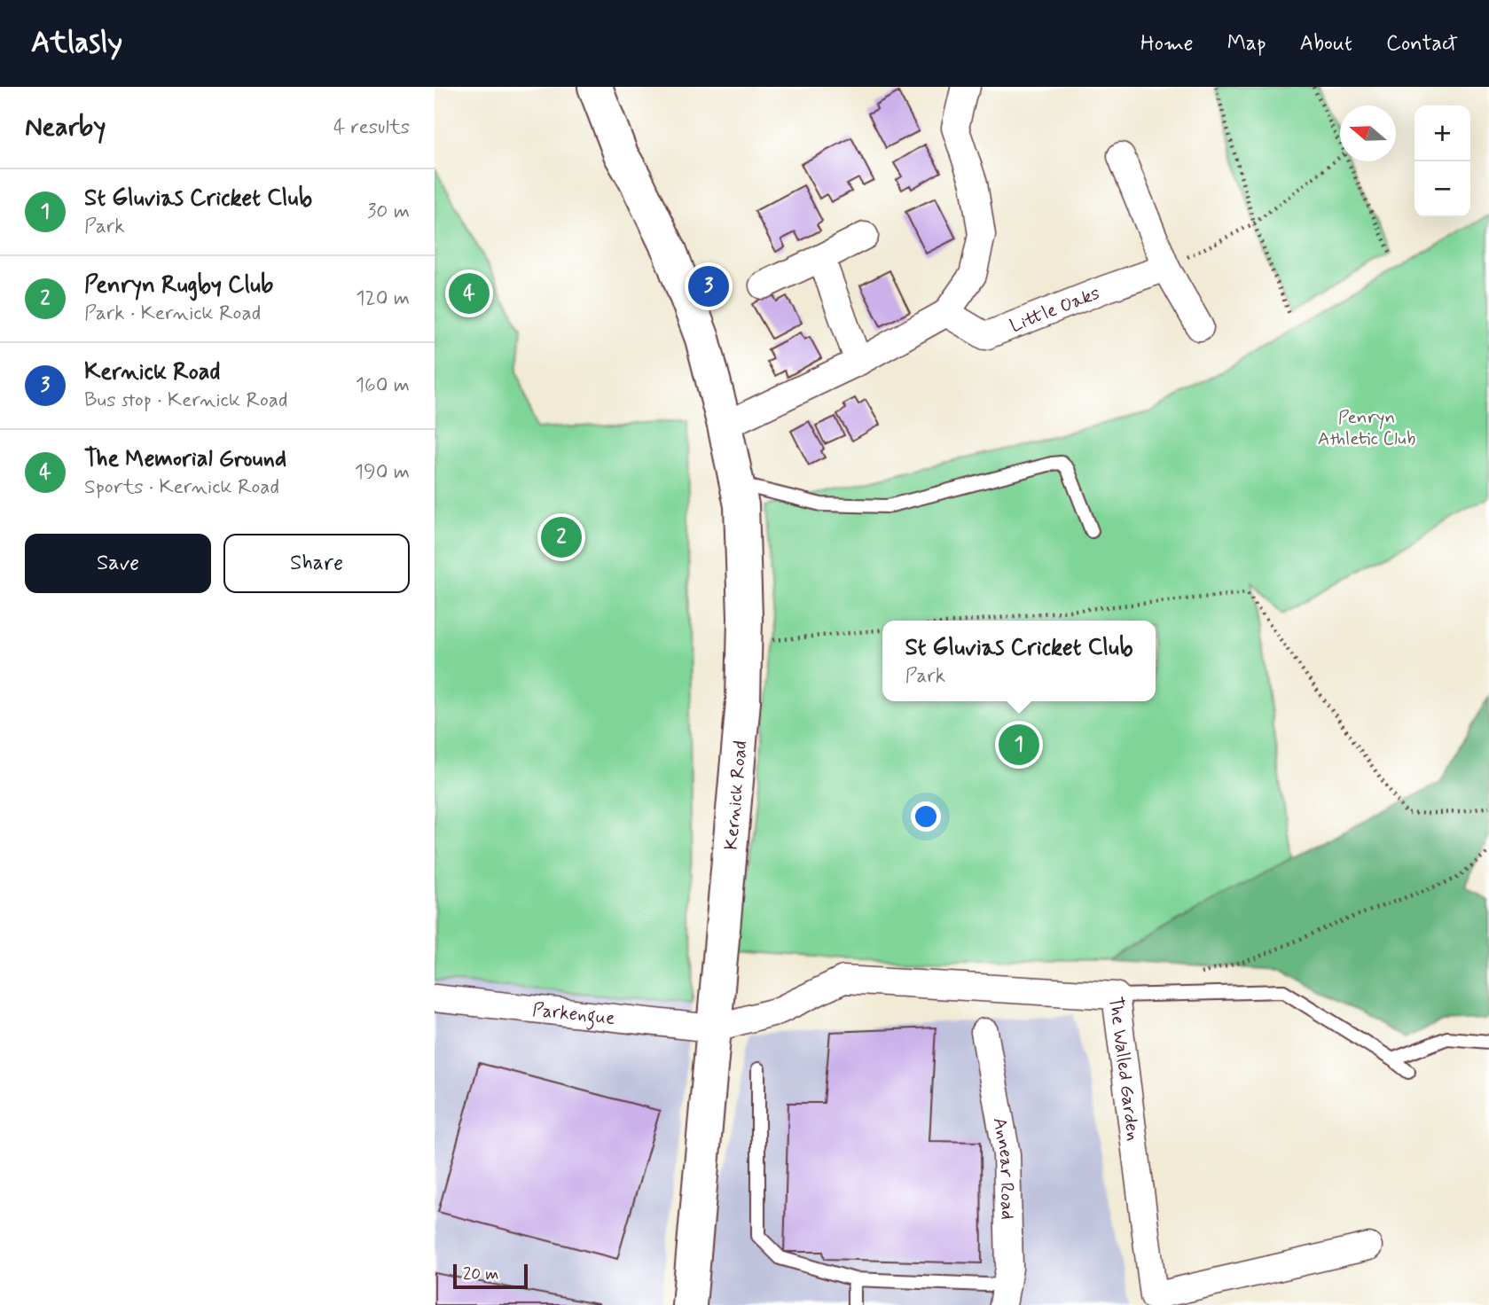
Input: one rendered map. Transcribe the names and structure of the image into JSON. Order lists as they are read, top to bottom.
{
  "streets": {
    "street": [
      "Little Oaks",
      "Kernick Road",
      "Parkengue",
      "The Walled Garden",
      "Annear Road"
    ]
  },
  "crossings": [
    ["Kernick Road", "Parkengue"],
    ["Kernick Road", "The Walled Garden"],
    ["Parkengue", "The Walled Garden"]
  ],
  "parks": ["Penryn Athletic Club"],
  "scale_bar": "20 m",
  "north": "left",
  "page": {
    "header": "Atlasly",
    "nav": [
      "Home",
      "Map",
      "About",
      "Contact"
    ],
    "heading": ["Nearby", "4 results"],
    "map_buttons": ["+", "−"],
    "list": [
      {
        "mark": "1",
        "name": "St Gluvias Cricket Club",
        "note": "Park",
        "value": "30 m"
      },
      {
        "mark": "2",
        "name": "Penryn Rugby Club",
        "note": "Park · Kernick Road",
        "value": "120 m"
      },
      {
        "mark": "3",
        "name": "Kernick Road",
        "note": "Bus stop · Kernick Road",
        "value": "160 m"
      },
      {
        "mark": "4",
        "name": "The Memorial Ground",
        "note": "Sports · Kernick Road",
        "value": "190 m"
      }
    ],
    "pins": [
      "3",
      "4",
      "2",
      "1"
    ],
    "buttons": ["Save", "Share"],
    "popup": ["St Gluvias Cricket Club", "Park"],
    "scale": "20 m"
  }
}
